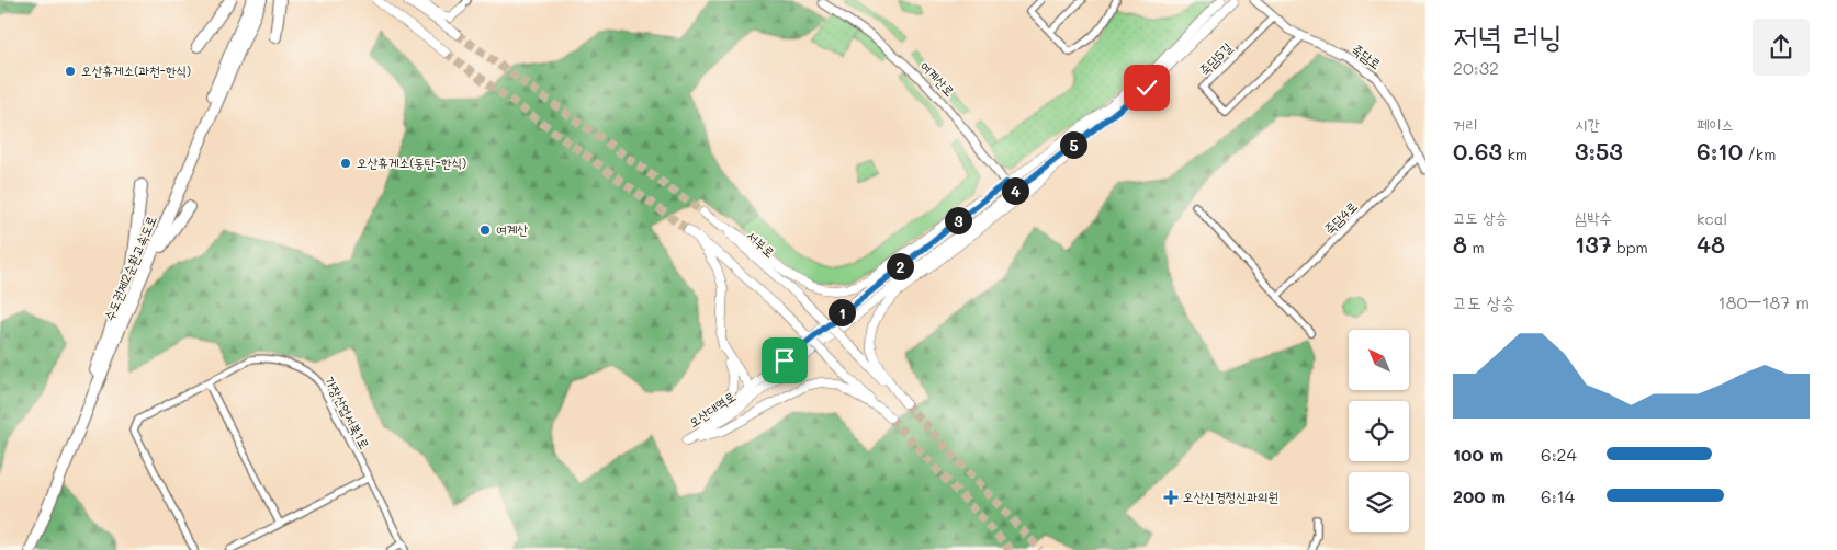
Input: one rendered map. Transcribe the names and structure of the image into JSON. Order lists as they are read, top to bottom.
{
  "streets": {
    "highway": ["수도권제2순환고속도로"],
    "main road": ["서부로", "오산대역로"],
    "street": [
      "죽담로",
      "죽담5길",
      "여계산로",
      "죽담4로",
      "가장산업서북1로"
    ]
  },
  "crossings": [
    ["죽담로", "죽담5길"],
    ["죽담로", "죽담4로"],
    ["여계산로", "오산대역로"],
    ["서부로", "오산대역로"]
  ],
  "places": {
    "other": ["오산휴게소(과천-한식)", "오산휴게소(동탄-한식)", "여계산"],
    "health": ["오산신경정신과의원"]
  },
  "north": "top left",
  "page": {
    "heading": ["저녁 러닝", "20:32"],
    "stats": [
      ["거리", "0.63 km"],
      ["시간", "3:53"],
      ["페이스", "6:10 /km"],
      ["고도 상승", "8 m"],
      ["심박수", "137 bpm"],
      ["kcal", "48"]
    ],
    "pins": [
      "5",
      "4",
      "3",
      "2",
      "1"
    ],
    "chart": ["고도 상승", "180–187 m"],
    "list": [
      {
        "name": "100 m",
        "note": "6:24"
      },
      {
        "name": "200 m",
        "note": "6:14"
      }
    ]
  }
}
